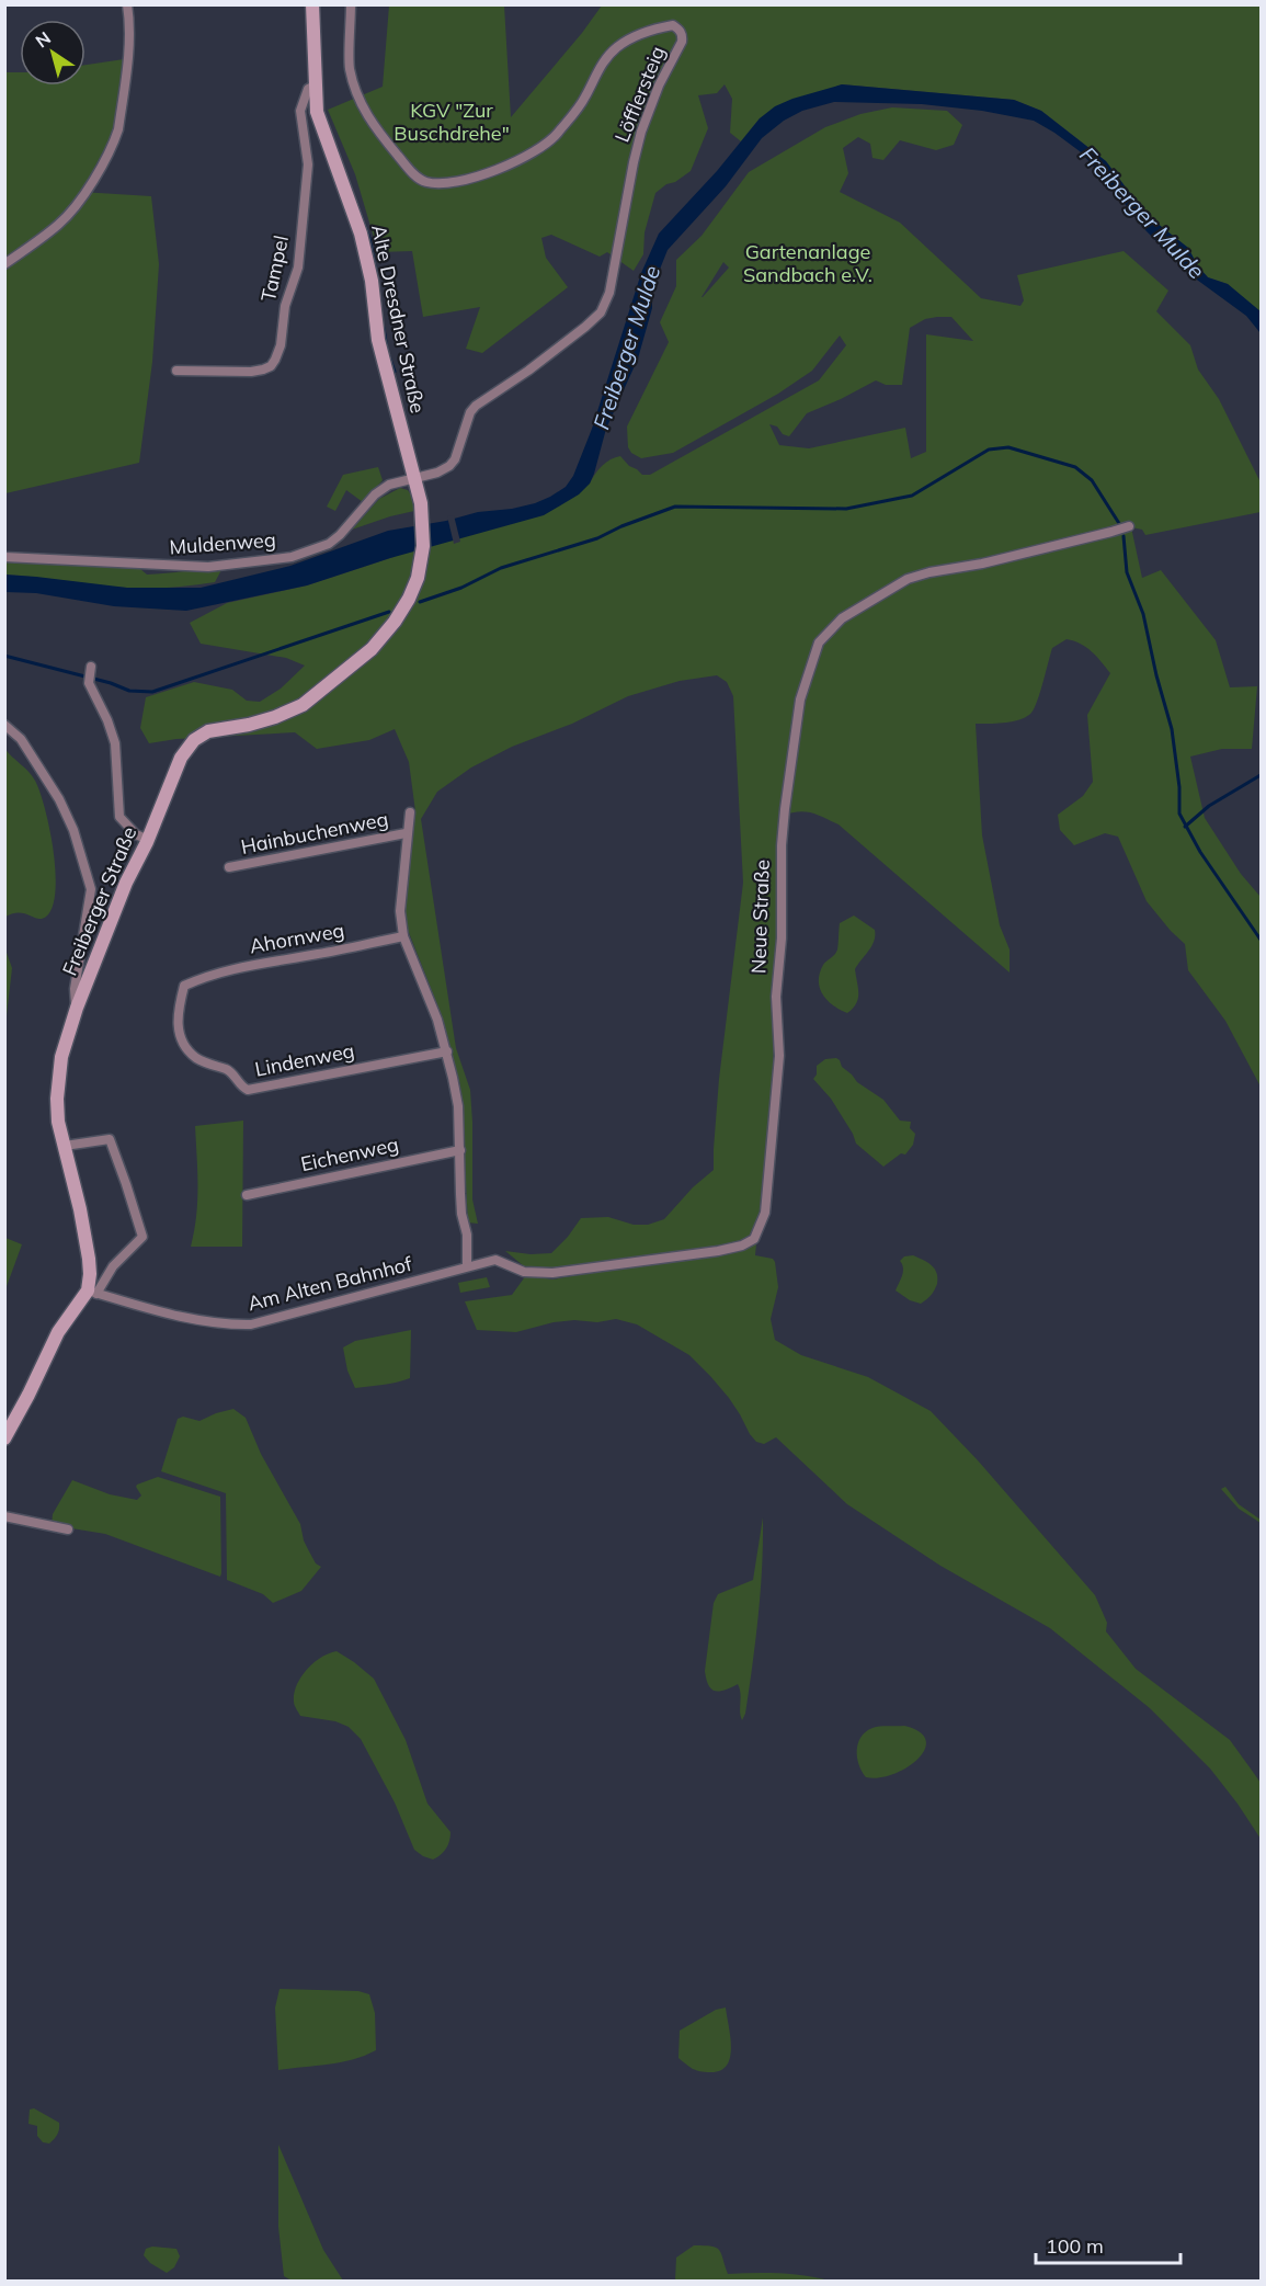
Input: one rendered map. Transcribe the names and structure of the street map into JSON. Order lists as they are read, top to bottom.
{
  "streets": {
    "street": [
      "Löfflersteig",
      "Tampel",
      "Alte Dresdner Straße",
      "Muldenweg",
      "Hainbuchenweg",
      "Freiberger Straße",
      "Neue Straße",
      "Ahornweg",
      "Lindenweg",
      "Eichenweg",
      "Am Alten Bahnhof"
    ]
  },
  "crossings": [
    ["Löfflersteig", "Alte Dresdner Straße"],
    ["Löfflersteig", "Muldenweg"],
    ["Löfflersteig", "Freiberger Straße"],
    ["Tampel", "Alte Dresdner Straße"],
    ["Alte Dresdner Straße", "Muldenweg"],
    ["Alte Dresdner Straße", "Freiberger Straße"],
    ["Muldenweg", "Freiberger Straße"],
    ["Freiberger Straße", "Am Alten Bahnhof"],
    ["Neue Straße", "Am Alten Bahnhof"],
    ["Ahornweg", "Lindenweg"]
  ],
  "water": ["Freiberger Mulde"],
  "parks": ["KGV \"Zur Buschdrehe\"", "Gartenanlage Sandbach e.V."],
  "scale_bar": "100 m",
  "north": "top left"
}
